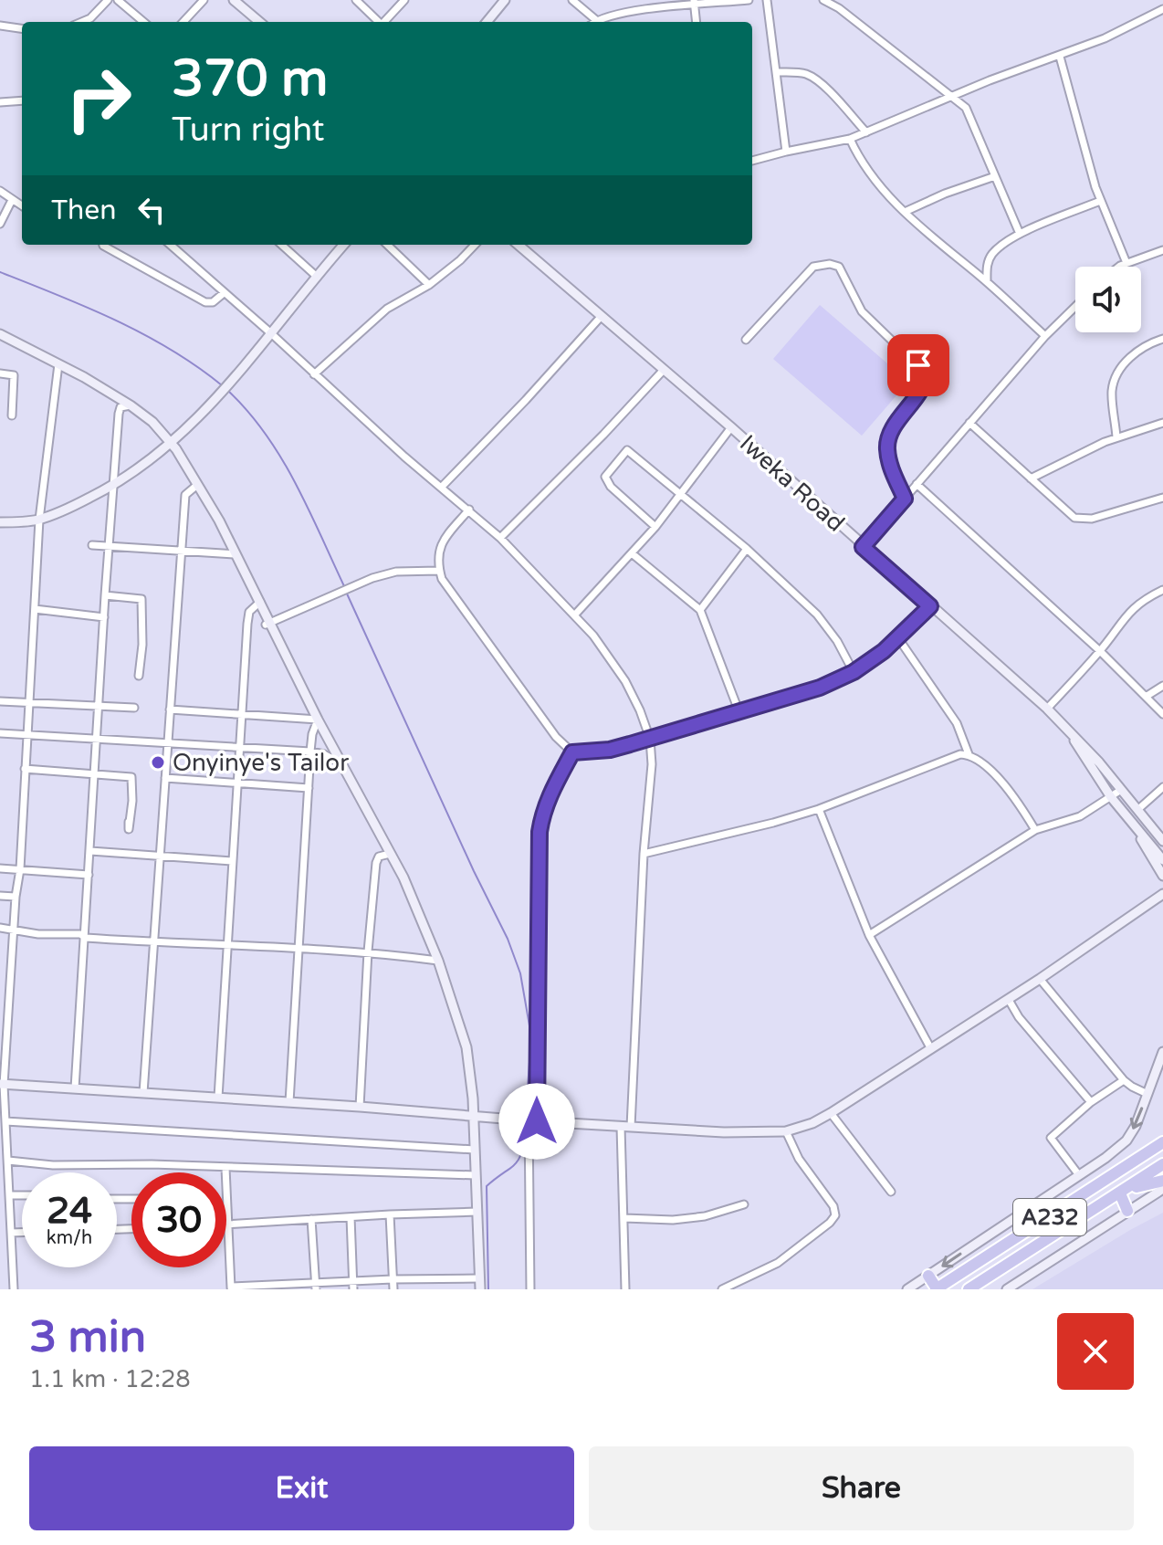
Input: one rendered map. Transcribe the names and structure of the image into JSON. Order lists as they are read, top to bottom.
{
  "streets": {
    "highway": ["A232"],
    "street": ["Iweka Road"]
  },
  "places": ["Onyinye's Tailor"],
  "page": {
    "turn": ["370 m", "Turn right"],
    "then": "Then",
    "speed": "24 km/h",
    "limit": "30",
    "heading": ["3 min", "1.1 km · 12:28"],
    "buttons": ["Exit", "Share"]
  }
}
